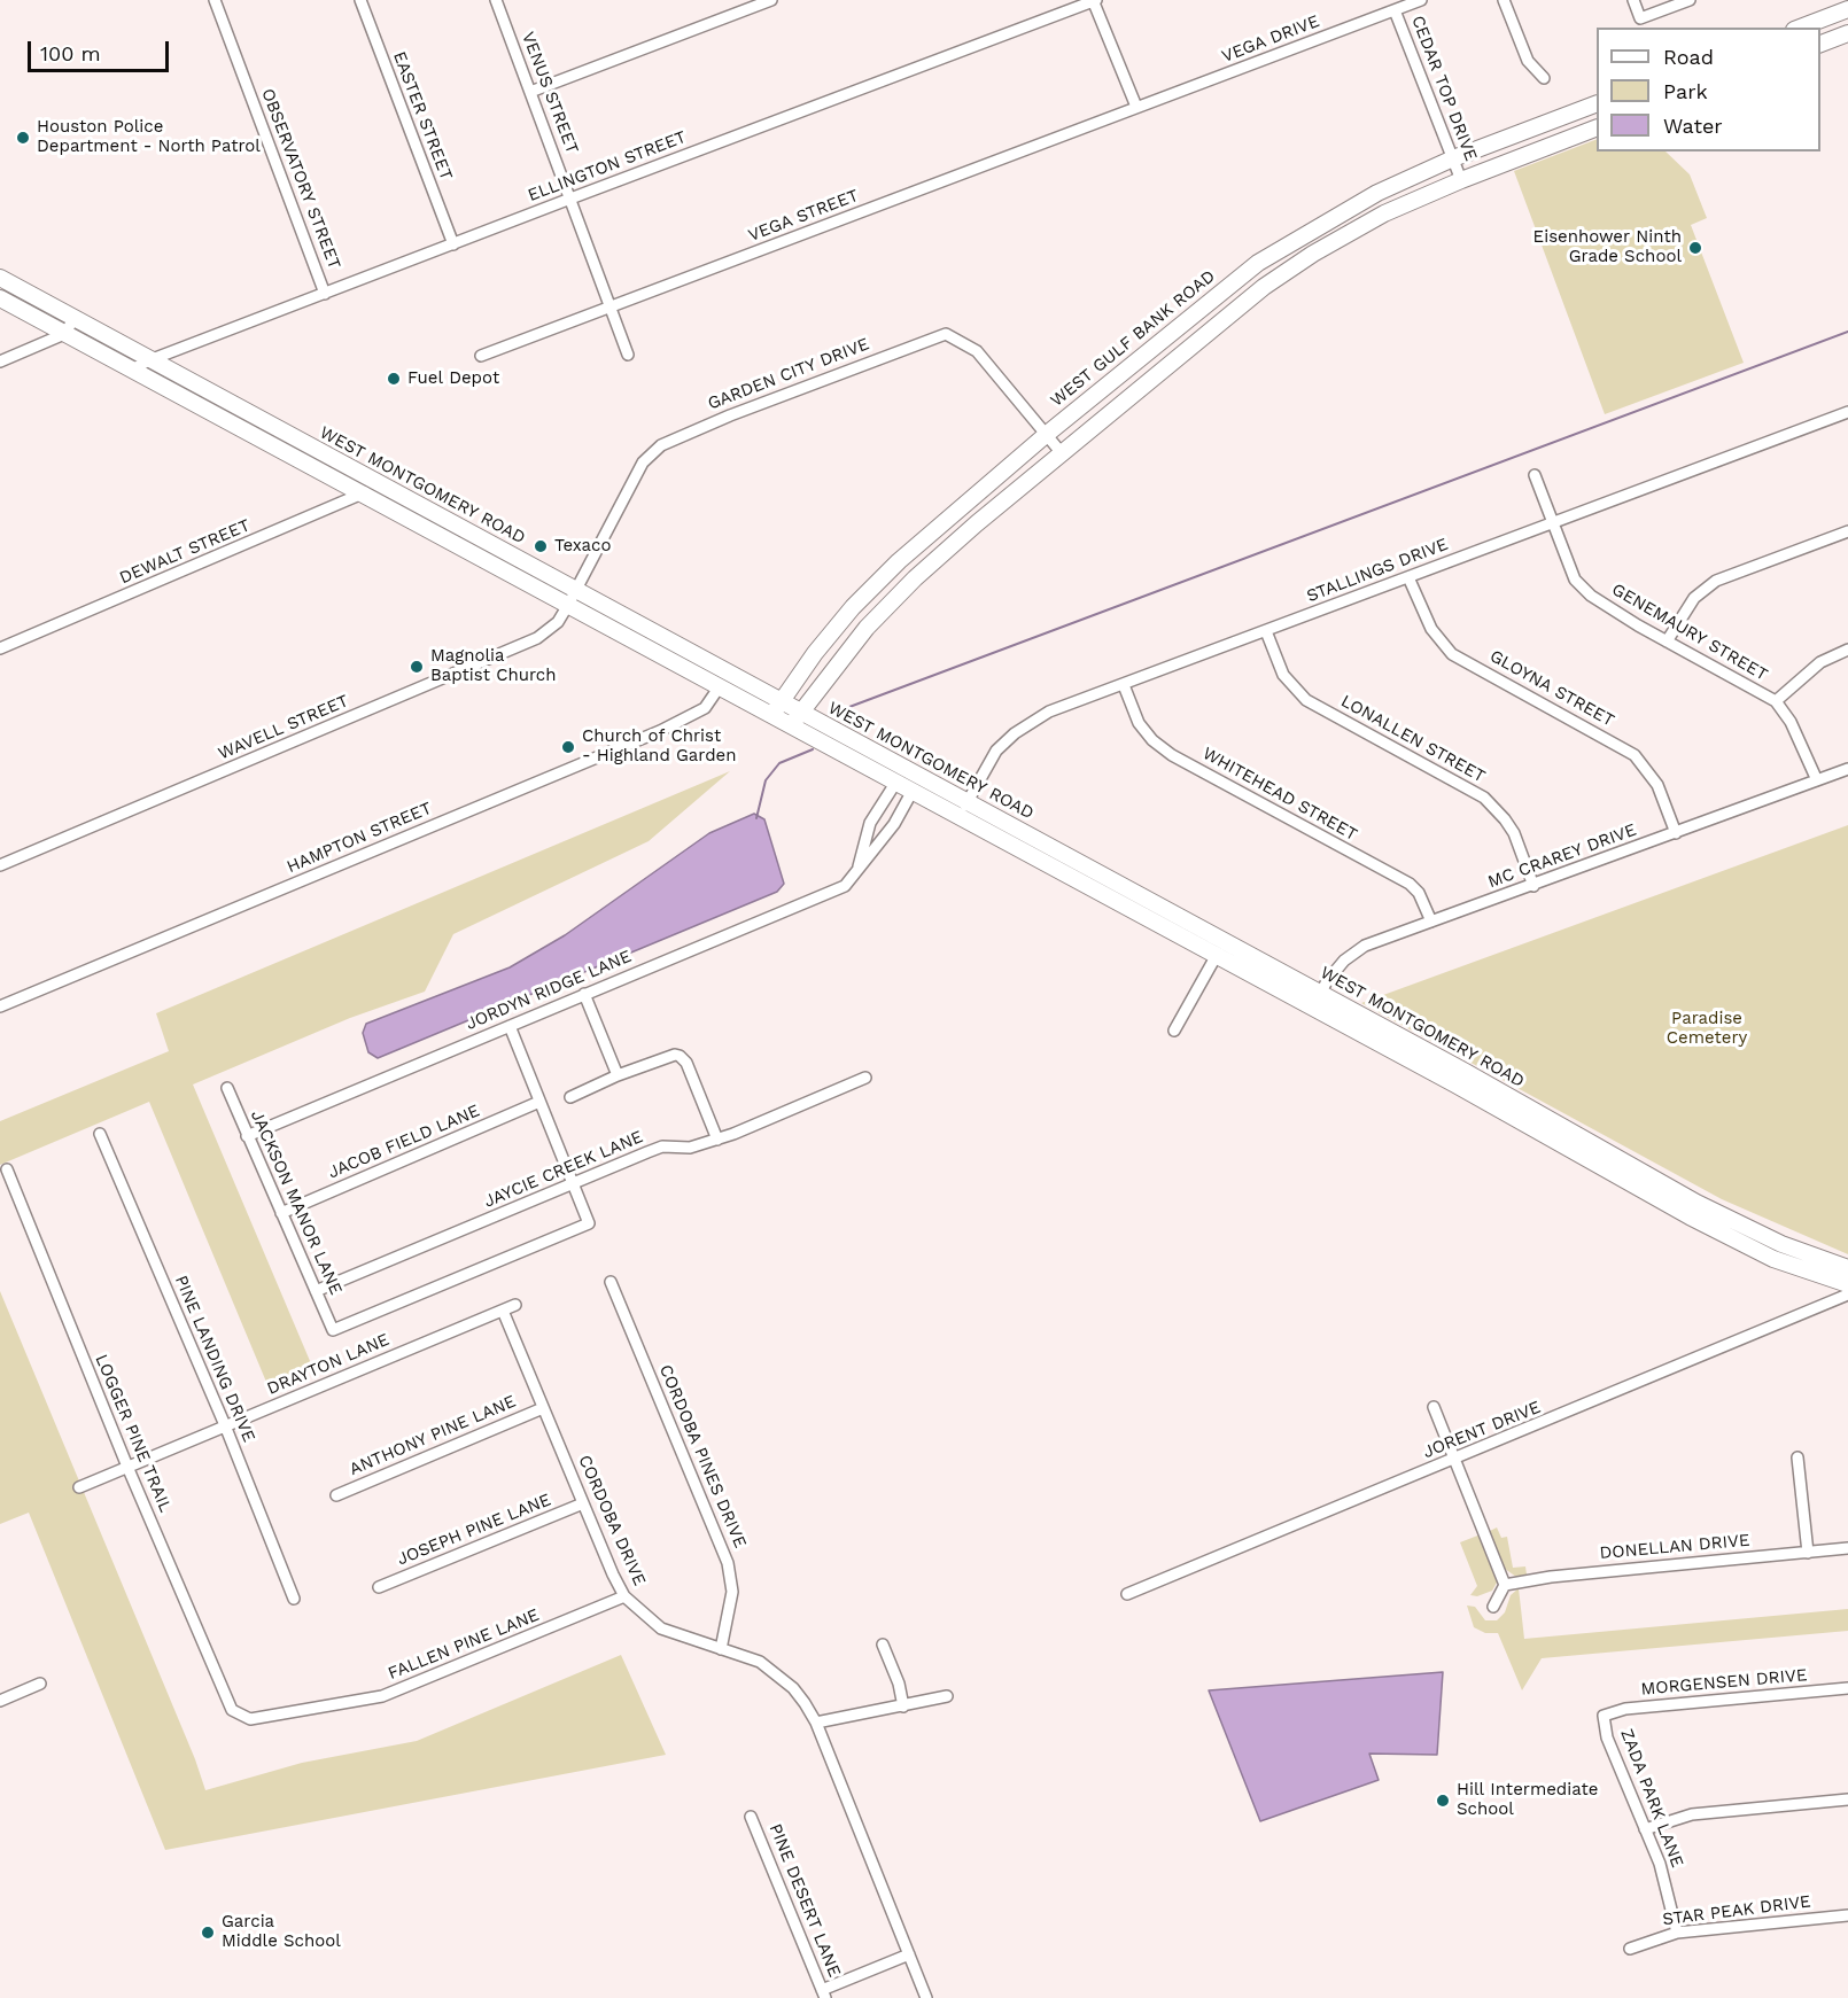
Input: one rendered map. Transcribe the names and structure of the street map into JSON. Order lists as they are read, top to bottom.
{
  "streets": {
    "main road": ["WEST GULF BANK ROAD", "WEST MONTGOMERY ROAD"],
    "street": [
      "VEGA DRIVE",
      "CEDAR TOP DRIVE",
      "VENUS STREET",
      "EASTER STREET",
      "ELLINGTON STREET",
      "OBSERVATORY STREET",
      "VEGA STREET",
      "GARDEN CITY DRIVE",
      "DEWALT STREET",
      "STALLINGS DRIVE",
      "GENEMAURY STREET",
      "GLOYNA STREET",
      "WAVELL STREET",
      "LONALLEN STREET",
      "WHITEHEAD STREET",
      "HAMPTON STREET",
      "MC CRAREY DRIVE",
      "JORDYN RIDGE LANE",
      "JACOB FIELD LANE",
      "JAYCIE CREEK LANE",
      "JACKSON MANOR LANE",
      "PINE LANDING DRIVE",
      "DRAYTON LANE",
      "JORENT DRIVE",
      "LOGGER PINE TRAIL",
      "ANTHONY PINE LANE",
      "CORDOBA PINES DRIVE",
      "CORDOBA DRIVE",
      "JOSEPH PINE LANE",
      "DONELLAN DRIVE",
      "FALLEN PINE LANE",
      "MORGENSEN DRIVE",
      "ZADA PARK LANE",
      "PINE DESERT LANE",
      "STAR PEAK DRIVE"
    ]
  },
  "crossings": [
    ["VEGA DRIVE", "CEDAR TOP DRIVE"],
    ["VEGA DRIVE", "VEGA STREET"],
    ["CEDAR TOP DRIVE", "WEST GULF BANK ROAD"],
    ["VENUS STREET", "ELLINGTON STREET"],
    ["VENUS STREET", "VEGA STREET"],
    ["EASTER STREET", "ELLINGTON STREET"],
    ["ELLINGTON STREET", "OBSERVATORY STREET"],
    ["ELLINGTON STREET", "WEST MONTGOMERY ROAD"],
    ["WEST GULF BANK ROAD", "GARDEN CITY DRIVE"],
    ["WEST GULF BANK ROAD", "WEST MONTGOMERY ROAD"],
    ["GARDEN CITY DRIVE", "WEST MONTGOMERY ROAD"],
    ["GARDEN CITY DRIVE", "WAVELL STREET"],
    ["WEST MONTGOMERY ROAD", "DEWALT STREET"],
    ["WEST MONTGOMERY ROAD", "STALLINGS DRIVE"],
    ["WEST MONTGOMERY ROAD", "WAVELL STREET"],
    ["WEST MONTGOMERY ROAD", "HAMPTON STREET"],
    ["WEST MONTGOMERY ROAD", "MC CRAREY DRIVE"],
    ["WEST MONTGOMERY ROAD", "JORDYN RIDGE LANE"],
    ["STALLINGS DRIVE", "GENEMAURY STREET"],
    ["STALLINGS DRIVE", "GLOYNA STREET"],
    ["STALLINGS DRIVE", "LONALLEN STREET"],
    ["STALLINGS DRIVE", "WHITEHEAD STREET"],
    ["GENEMAURY STREET", "MC CRAREY DRIVE"],
    ["GLOYNA STREET", "MC CRAREY DRIVE"],
    ["LONALLEN STREET", "MC CRAREY DRIVE"],
    ["WHITEHEAD STREET", "MC CRAREY DRIVE"],
    ["JORDYN RIDGE LANE", "JACKSON MANOR LANE"],
    ["JACOB FIELD LANE", "JACKSON MANOR LANE"],
    ["JAYCIE CREEK LANE", "JACKSON MANOR LANE"],
    ["PINE LANDING DRIVE", "DRAYTON LANE"],
    ["DRAYTON LANE", "LOGGER PINE TRAIL"],
    ["DRAYTON LANE", "CORDOBA DRIVE"],
    ["LOGGER PINE TRAIL", "FALLEN PINE LANE"],
    ["ANTHONY PINE LANE", "CORDOBA DRIVE"],
    ["CORDOBA PINES DRIVE", "CORDOBA DRIVE"],
    ["CORDOBA DRIVE", "JOSEPH PINE LANE"],
    ["CORDOBA DRIVE", "FALLEN PINE LANE"],
    ["MORGENSEN DRIVE", "ZADA PARK LANE"],
    ["ZADA PARK LANE", "STAR PEAK DRIVE"]
  ],
  "parks": ["Paradise Cemetery"],
  "places": [
    "Houston Police Department - North Patrol",
    "Eisenhower Ninth Grade School",
    "Fuel Depot",
    "Texaco",
    "Magnolia Baptist Church",
    "Church of Christ - Highland Garden",
    "Hill Intermediate School",
    "Garcia Middle School"
  ],
  "legend": ["Road", "Park", "Water"],
  "scale_bar": "100 m"
}
